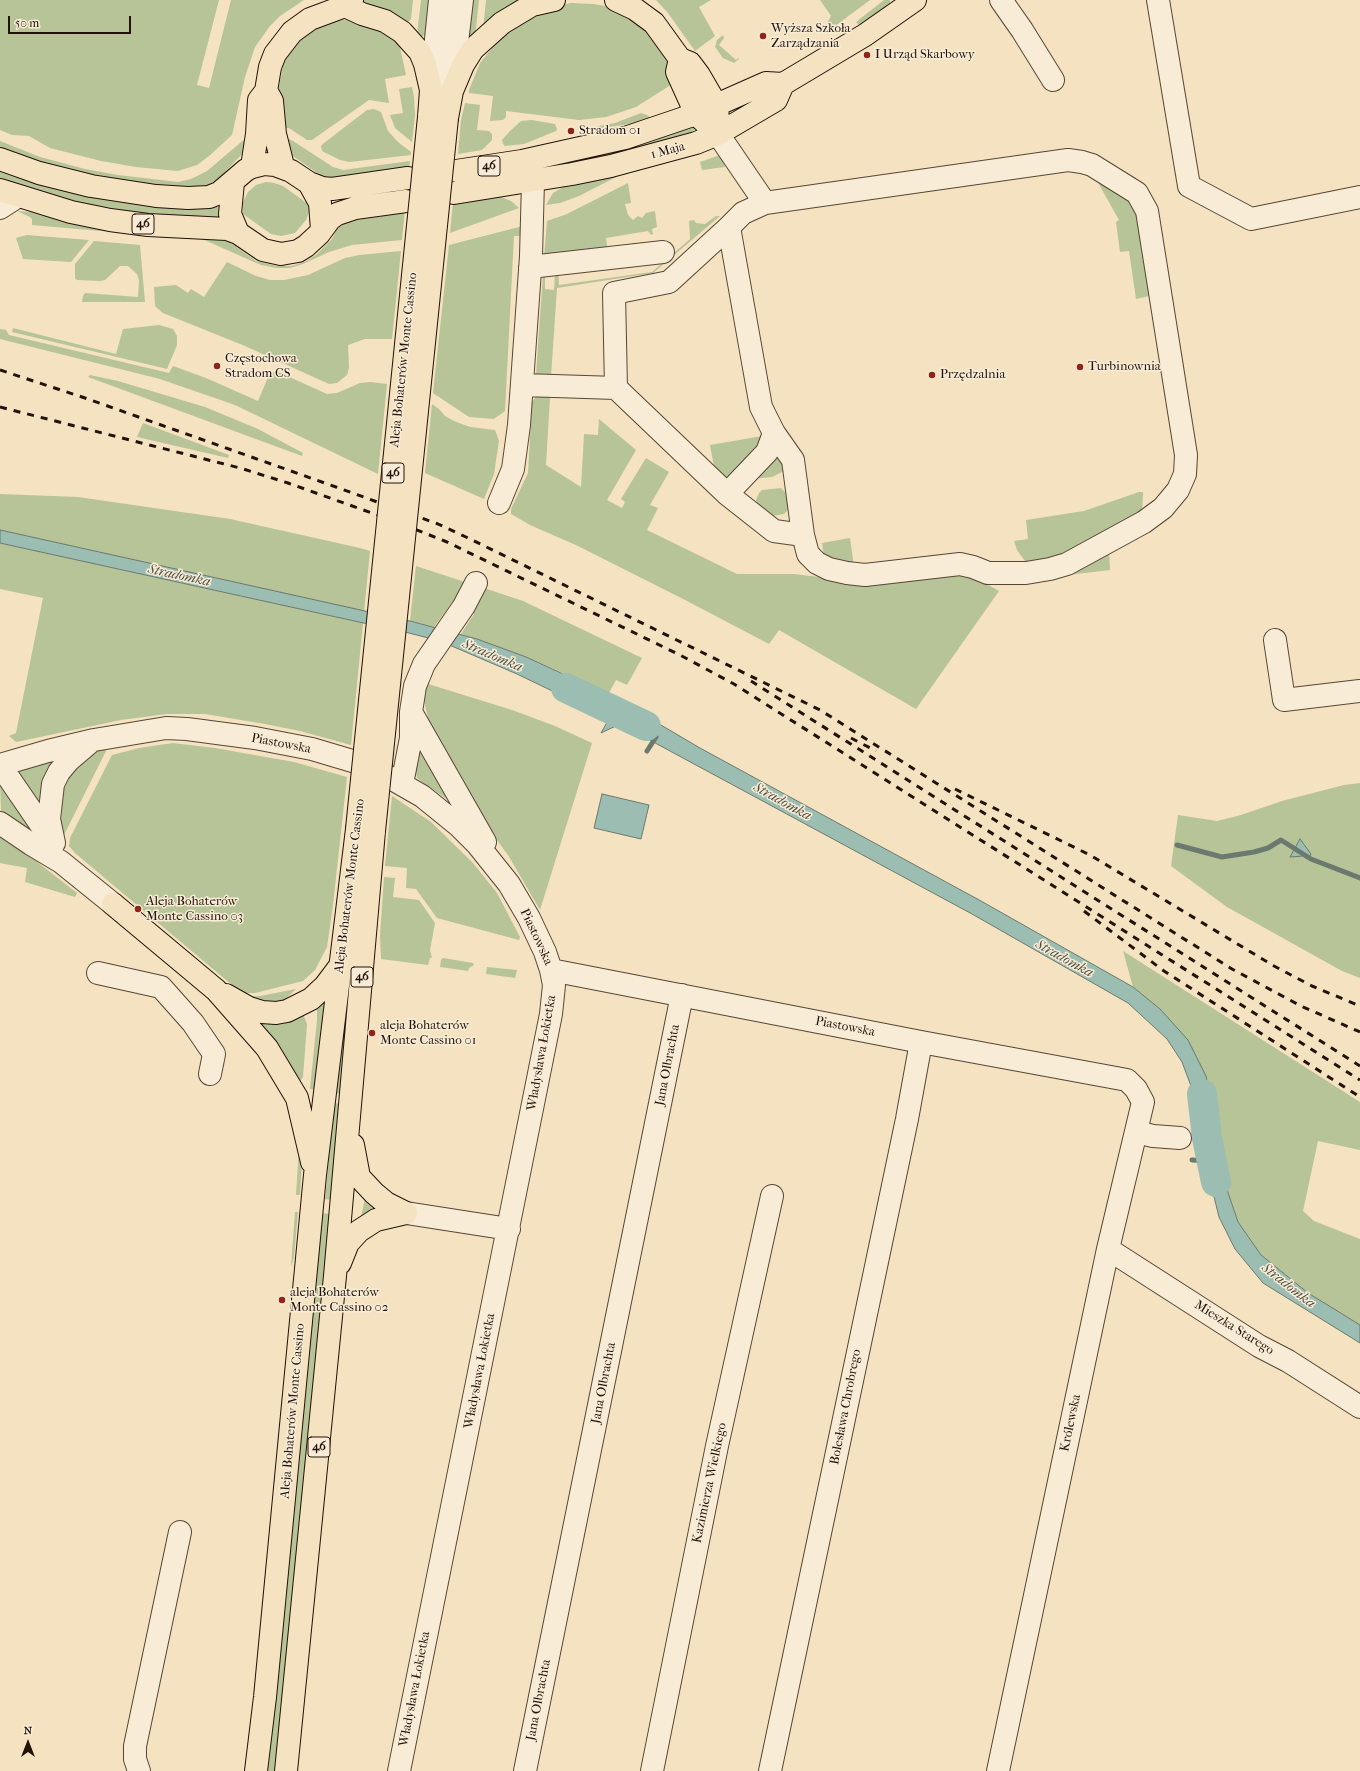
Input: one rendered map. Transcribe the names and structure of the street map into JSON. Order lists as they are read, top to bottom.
{
  "streets": {
    "main road": ["1 Maja", "46", "Aleja Bohaterów Monte Cassino"],
    "street": [
      "Piastowska",
      "Władysława Łokietka",
      "Jana Olbrachta",
      "Mieszka Starego",
      "Bolesława Chrobrego",
      "Królewska",
      "Kazimierza Wielkiego"
    ]
  },
  "crossings": [
    ["Piastowska", "Władysława Łokietka"],
    ["Piastowska", "Jana Olbrachta"],
    ["Piastowska", "Bolesława Chrobrego"],
    ["Piastowska", "Królewska"],
    ["Mieszka Starego", "Królewska"]
  ],
  "water": ["Stradomka"],
  "places": [
    "Wyższa Szkoła Zarządzania",
    "I Urząd Skarbowy",
    "Stradom 01",
    "Częstochowa Stradom CS",
    "Turbinownia",
    "Przędzalnia",
    "Aleja Bohaterów Monte Cassino 03",
    "aleja Bohaterów Monte Cassino 01",
    "aleja Bohaterów Monte Cassino 02"
  ],
  "scale_bar": "50 m",
  "north": "top"
}
